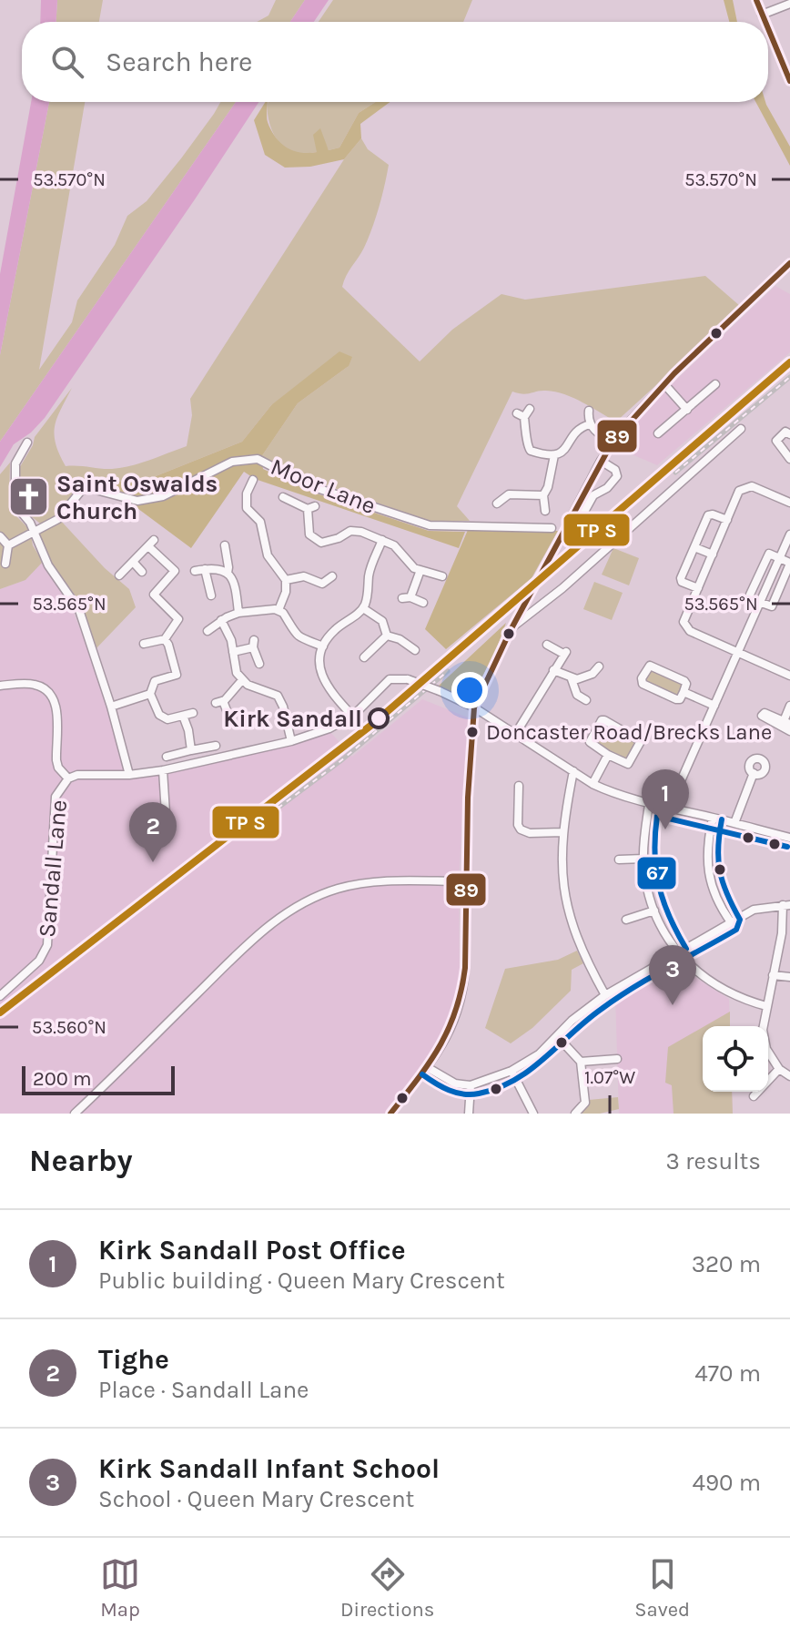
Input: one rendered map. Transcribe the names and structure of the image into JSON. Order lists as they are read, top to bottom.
{
  "streets": {
    "street": ["Moor Lane", "Sandall Lane"]
  },
  "places": {
    "church": ["Saint Oswalds Church"],
    "other": ["Kirk Sandall", "Doncaster Road/Brecks Lane"]
  },
  "lines": ["transit line 89", "transit line 67"],
  "scale_bar": "200 m",
  "page": {
    "search": "Search here",
    "pins": ["1", "2", "3"],
    "scale": "200 m",
    "heading": ["Nearby", "3 results"],
    "list": [
      {
        "mark": "1",
        "name": "Kirk Sandall Post Office",
        "note": "Public building · Queen Mary Crescent",
        "value": "320 m"
      },
      {
        "mark": "2",
        "name": "Tighe",
        "note": "Place · Sandall Lane",
        "value": "470 m"
      },
      {
        "mark": "3",
        "name": "Kirk Sandall Infant School",
        "note": "School · Queen Mary Crescent",
        "value": "490 m"
      }
    ],
    "nav": ["Map", "Directions", "Saved"]
  },
  "coordinates": [
    "53.570°N",
    "53.565°N",
    "53.560°N",
    "1.07°W"
  ]
}
